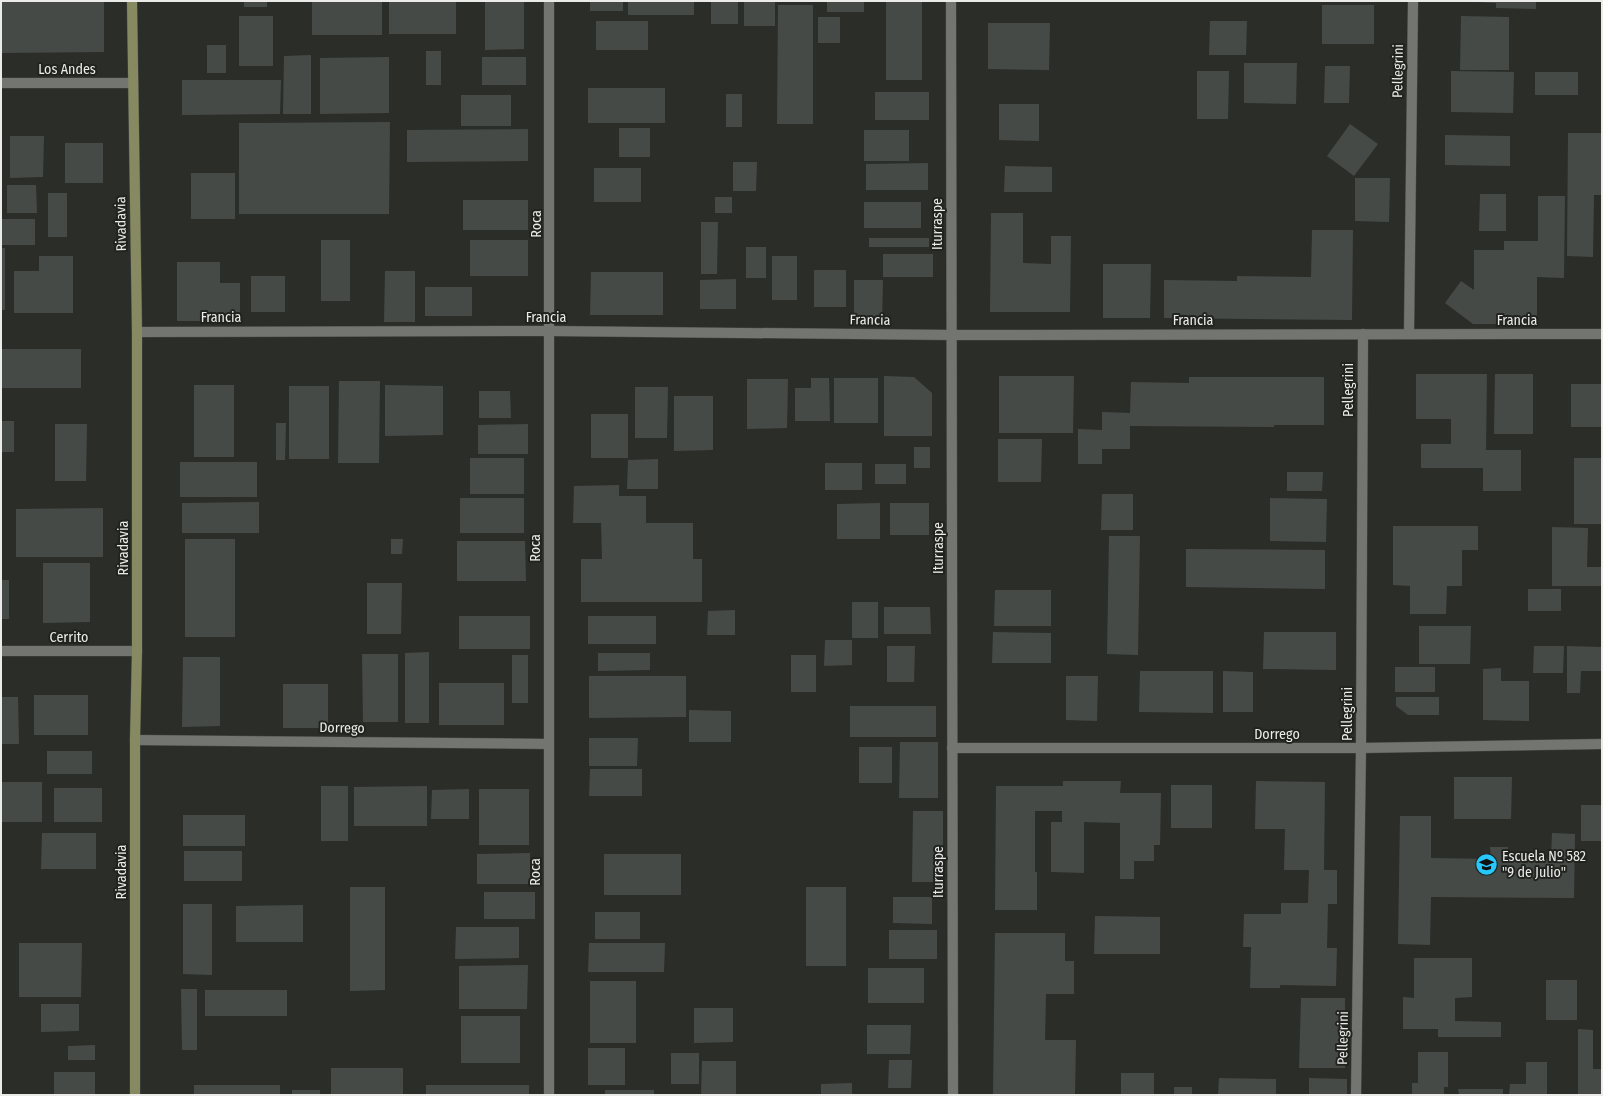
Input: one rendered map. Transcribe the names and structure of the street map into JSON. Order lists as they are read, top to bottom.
{
  "streets": {
    "street": [
      "Los Andes",
      "Pellegrini",
      "Rivadavia",
      "Roca",
      "Iturraspe",
      "Francia",
      "Cerrito",
      "Dorrego"
    ]
  },
  "crossings": [
    ["Los Andes", "Rivadavia"],
    ["Pellegrini", "Francia"],
    ["Pellegrini", "Dorrego"],
    ["Rivadavia", "Francia"],
    ["Rivadavia", "Cerrito"],
    ["Rivadavia", "Dorrego"],
    ["Roca", "Francia"],
    ["Roca", "Dorrego"],
    ["Iturraspe", "Francia"],
    ["Iturraspe", "Dorrego"]
  ],
  "places": {
    "school or university": ["Escuela Nº 582 \"9 de Julio\""]
  }
}
